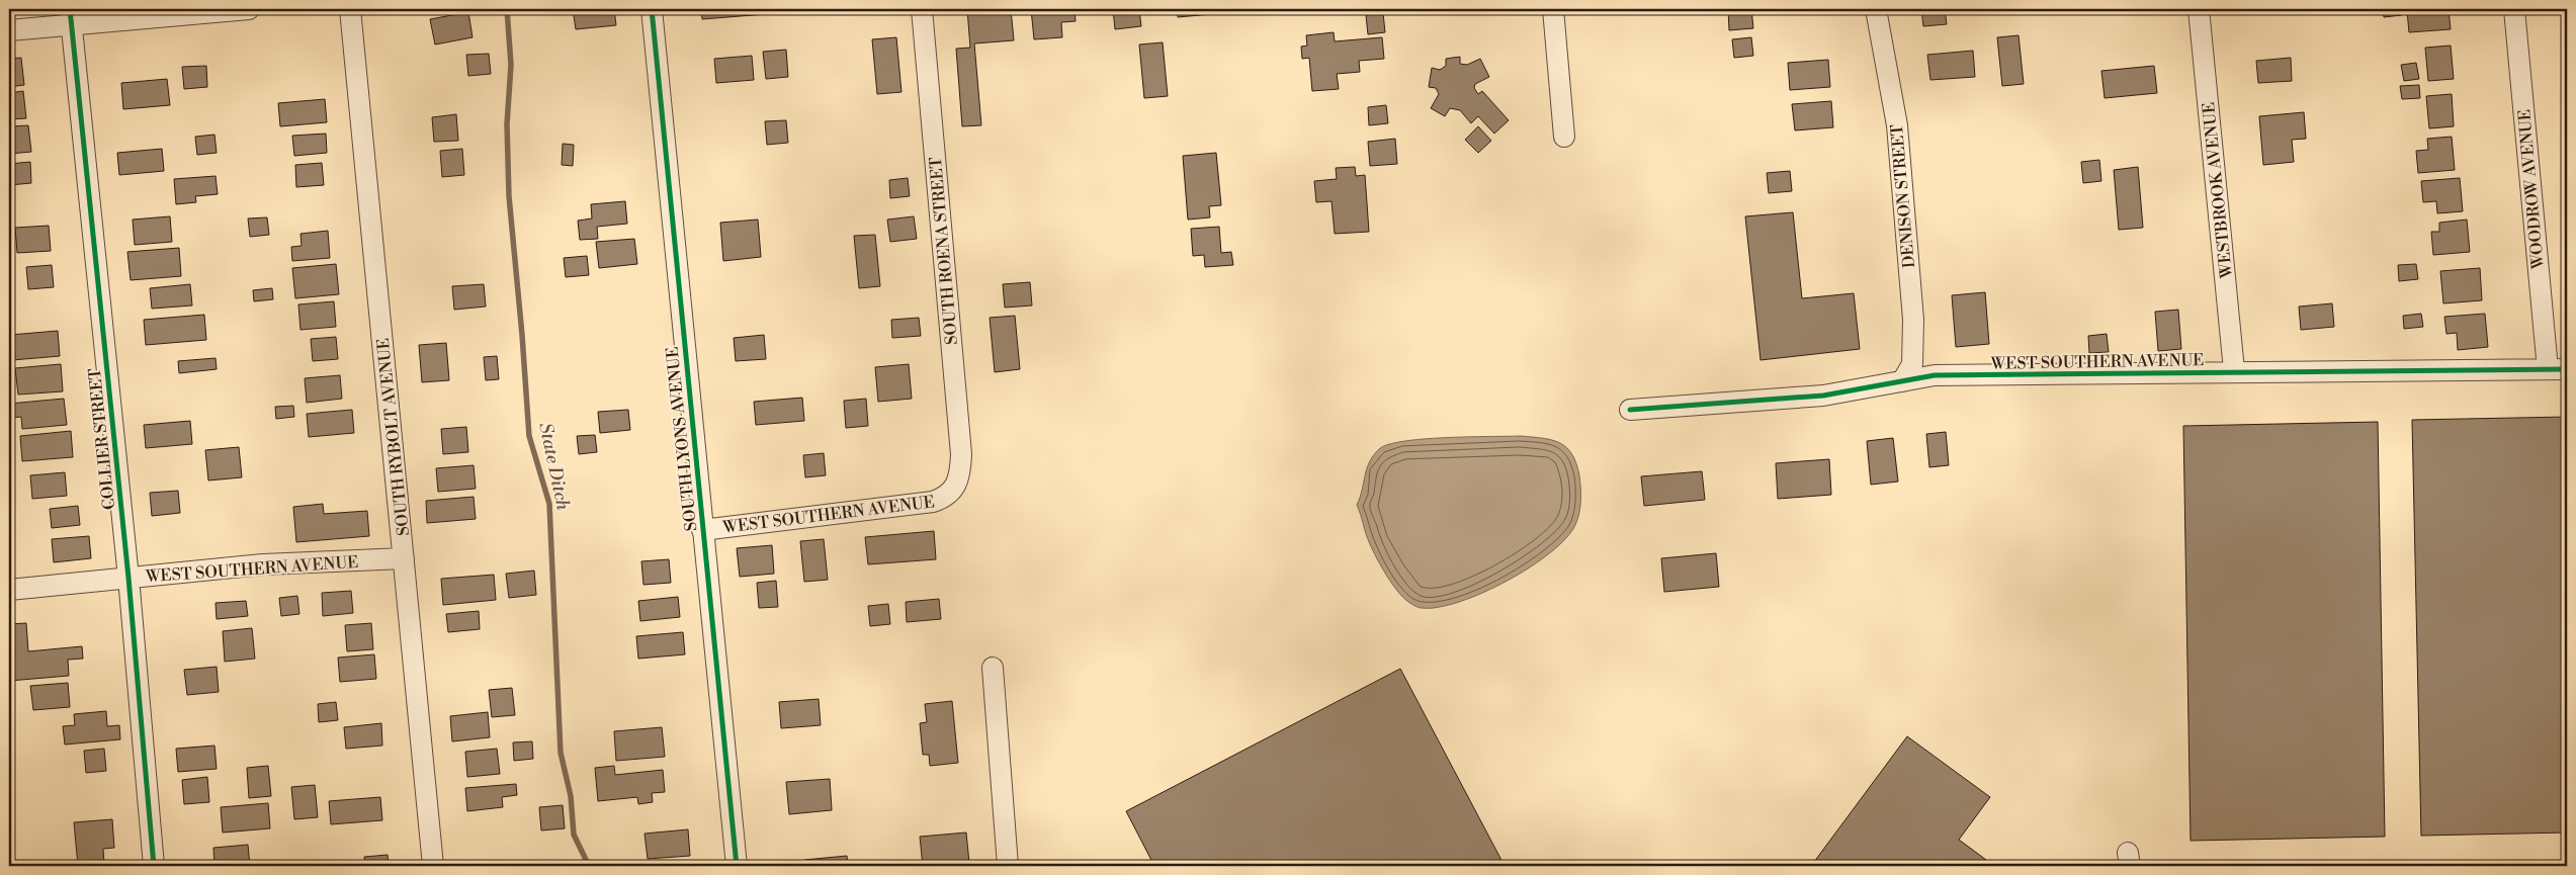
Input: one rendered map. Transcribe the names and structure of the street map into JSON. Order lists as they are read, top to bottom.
{
  "streets": {
    "street": [
      "WOODROW AVENUE",
      "WESTBROOK AVENUE",
      "DENISON STREET",
      "SOUTH ROENA STREET",
      "WEST SOUTHERN AVENUE",
      "SOUTH RYBOLT AVENUE",
      "COLLIER STREET",
      "SOUTH LYONS AVENUE"
    ]
  },
  "crossings": [
    ["WOODROW AVENUE", "WEST SOUTHERN AVENUE"],
    ["WESTBROOK AVENUE", "WEST SOUTHERN AVENUE"],
    ["DENISON STREET", "WEST SOUTHERN AVENUE"],
    ["SOUTH ROENA STREET", "WEST SOUTHERN AVENUE"],
    ["WEST SOUTHERN AVENUE", "SOUTH RYBOLT AVENUE"],
    ["WEST SOUTHERN AVENUE", "COLLIER STREET"],
    ["WEST SOUTHERN AVENUE", "SOUTH LYONS AVENUE"]
  ],
  "water": ["State Ditch"]
}
